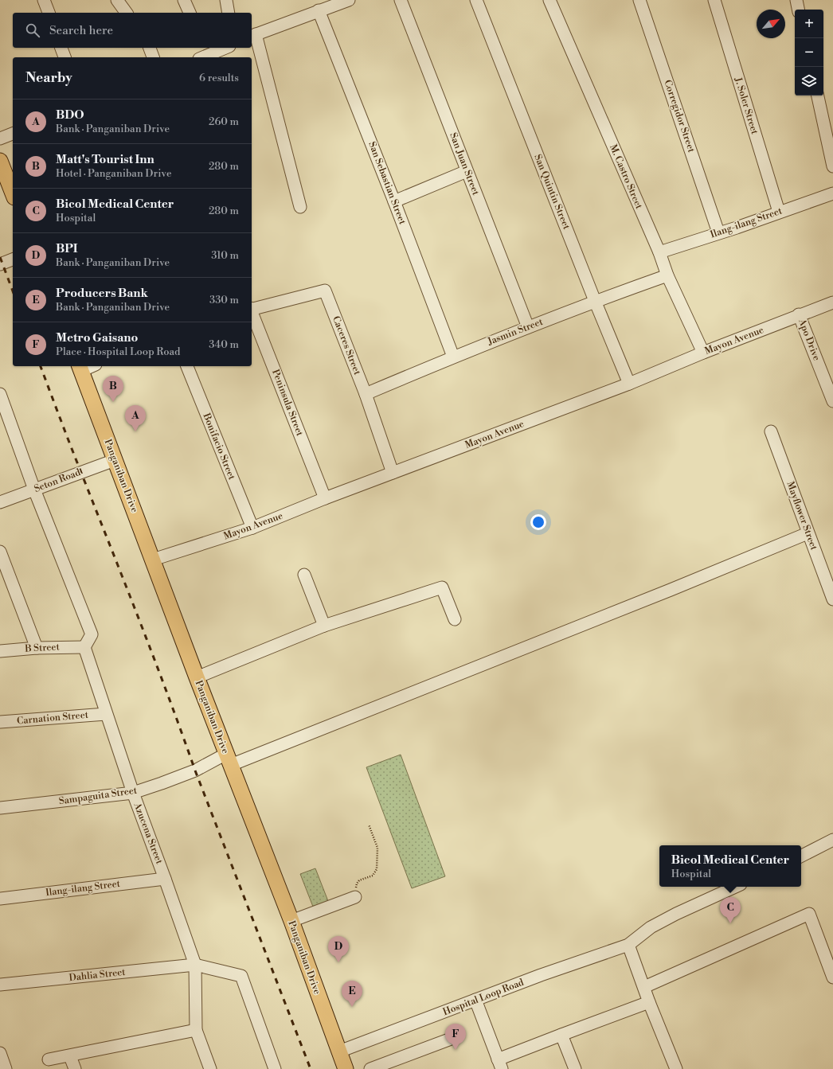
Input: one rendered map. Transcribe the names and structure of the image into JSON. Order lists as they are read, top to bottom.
{
  "streets": {
    "main road": ["Panganiban Drive"],
    "street": [
      "J. Soler Street",
      "Corregidor Street",
      "San Juan Street",
      "M. Castro Street",
      "San Sebastian Street",
      "San Quintin Street",
      "Ilang-ilang Street",
      "Jasmin Street",
      "Apo Drive",
      "Mayon Avenue",
      "Caceres Street",
      "Peninsula Street",
      "Bonifacio Street",
      "Seton Road",
      "Mayflower Street",
      "B Street",
      "Carnation Street",
      "Sampaguita Street",
      "Azucena Street",
      "Dahlia Street",
      "Hospital Loop Road"
    ]
  },
  "crossings": [
    ["J. Soler Street", "Ilang-ilang Street"],
    ["Corregidor Street", "Ilang-ilang Street"],
    ["San Juan Street", "Jasmin Street"],
    ["M. Castro Street", "Ilang-ilang Street"],
    ["M. Castro Street", "Jasmin Street"],
    ["M. Castro Street", "Mayon Avenue"],
    ["San Sebastian Street", "Jasmin Street"],
    ["San Quintin Street", "Jasmin Street"],
    ["San Quintin Street", "Mayon Avenue"],
    ["Ilang-ilang Street", "Azucena Street"],
    ["Jasmin Street", "Caceres Street"],
    ["Apo Drive", "Mayon Avenue"],
    ["Mayon Avenue", "Caceres Street"],
    ["Mayon Avenue", "Peninsula Street"],
    ["Mayon Avenue", "Bonifacio Street"],
    ["Mayon Avenue", "Panganiban Drive"],
    ["Panganiban Drive", "Seton Road"],
    ["Panganiban Drive", "Sampaguita Street"],
    ["Panganiban Drive", "Hospital Loop Road"],
    ["Mayflower Street", "Sampaguita Street"],
    ["B Street", "Azucena Street"],
    ["Carnation Street", "Azucena Street"],
    ["Sampaguita Street", "Azucena Street"],
    ["Azucena Street", "Dahlia Street"]
  ],
  "north": "top right",
  "page": {
    "map_buttons": ["+", "−"],
    "search": "Search here",
    "heading": ["Nearby", "6 results"],
    "list": [
      {
        "mark": "A",
        "name": "BDO",
        "note": "Bank · Panganiban Drive",
        "value": "260 m"
      },
      {
        "mark": "B",
        "name": "Matt's Tourist Inn",
        "note": "Hotel · Panganiban Drive",
        "value": "280 m"
      },
      {
        "mark": "C",
        "name": "Bicol Medical Center",
        "note": "Hospital",
        "value": "280 m"
      },
      {
        "mark": "D",
        "name": "BPI",
        "note": "Bank · Panganiban Drive",
        "value": "310 m"
      },
      {
        "mark": "E",
        "name": "Producers Bank",
        "note": "Bank · Panganiban Drive",
        "value": "330 m"
      },
      {
        "mark": "F",
        "name": "Metro Gaisano",
        "note": "Place · Hospital Loop Road",
        "value": "340 m"
      }
    ],
    "pins": [
      "B",
      "A",
      "C",
      "D",
      "E",
      "F"
    ],
    "popup": ["Bicol Medical Center", "Hospital"]
  }
}
